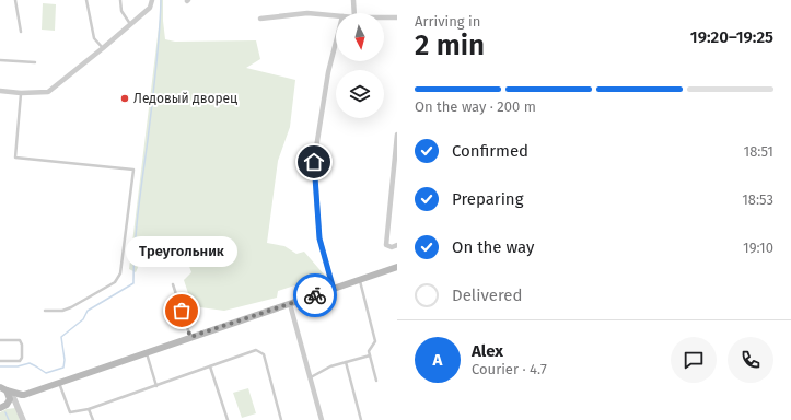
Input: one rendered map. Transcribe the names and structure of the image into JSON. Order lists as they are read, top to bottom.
{
  "places": ["Ледовый дворец", "Треугольник"],
  "north": "bottom",
  "page": {
    "heading": ["2 min", "Arriving in", "19:20–19:25"],
    "panel": ["Alex", "Courier · 4.7"],
    "bar": "On the way · 200 m",
    "list": [
      ["Confirmed", "18:51"],
      ["Preparing", "18:53"],
      ["On the way", "19:10"],
      "Delivered"
    ],
    "bubble": "Треугольник",
    "round": "A"
  }
}
